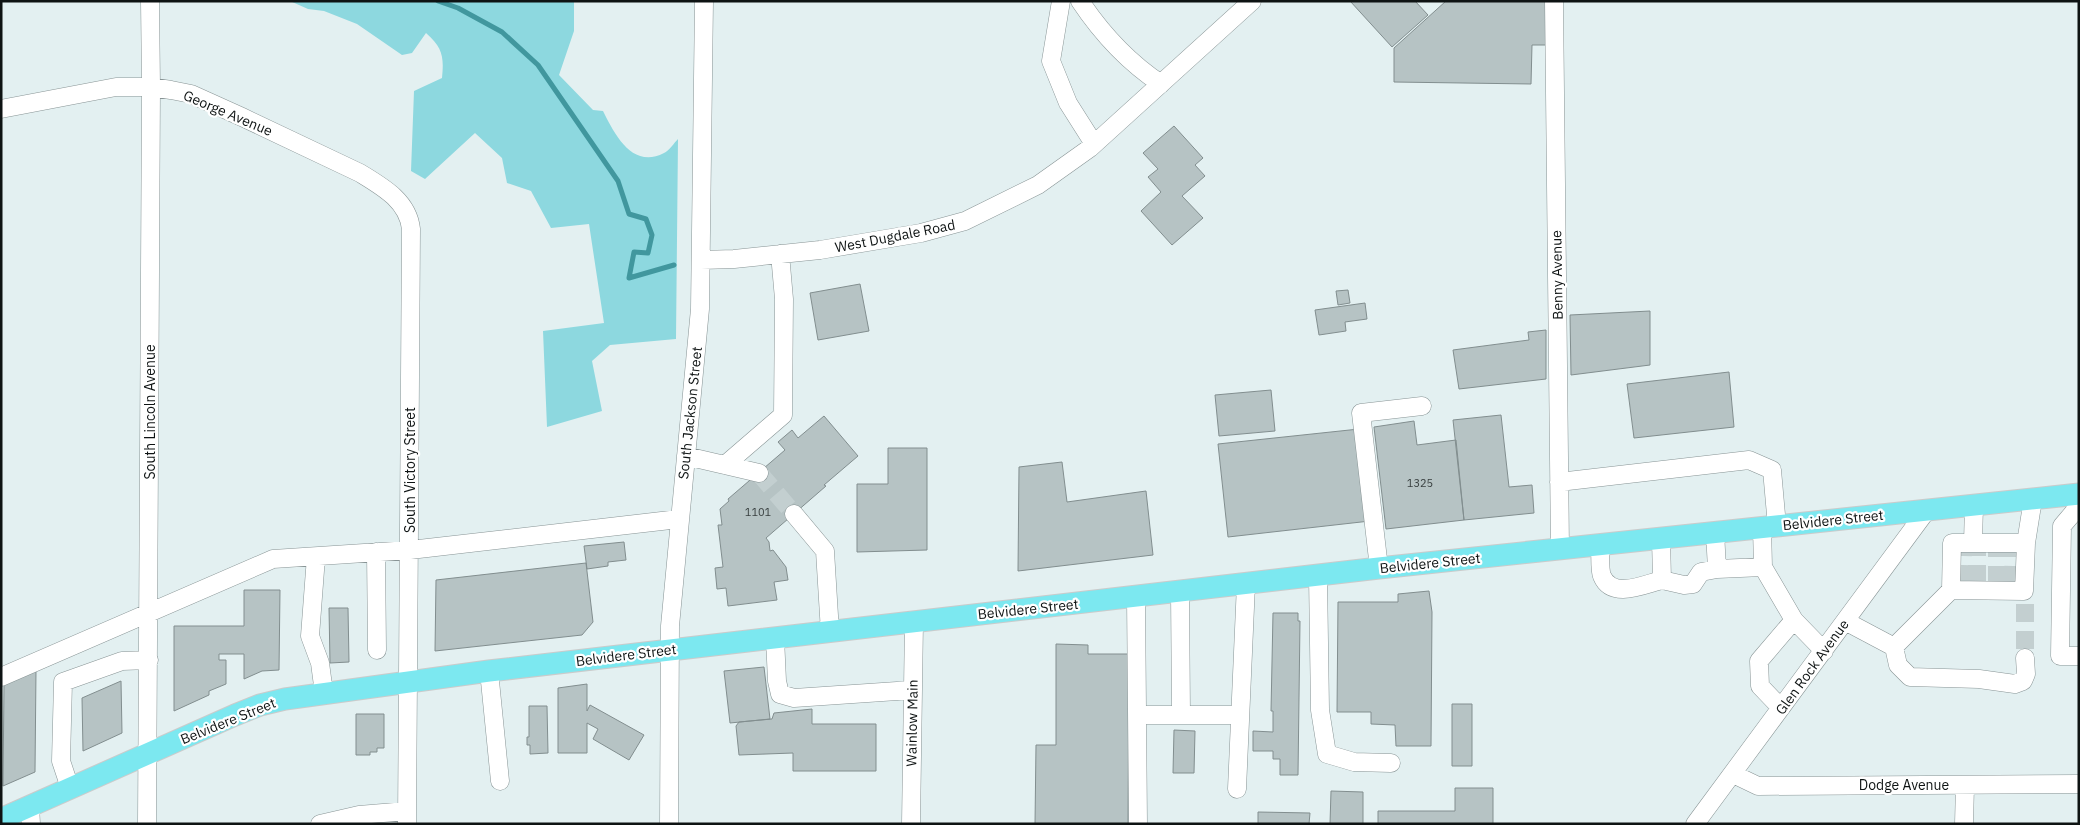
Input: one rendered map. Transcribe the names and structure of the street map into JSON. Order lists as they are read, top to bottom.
{
  "streets": {
    "main road": ["Belvidere Street"],
    "street": [
      "George Avenue",
      "West Dugdale Road",
      "Benny Avenue",
      "South Lincoln Avenue",
      "South Jackson Street",
      "South Victory Street",
      "Glen Rock Avenue",
      "Wainlow Main",
      "Dodge Avenue"
    ]
  },
  "crossings": [
    ["George Avenue", "South Lincoln Avenue"],
    ["George Avenue", "South Victory Street"],
    ["West Dugdale Road", "South Jackson Street"],
    ["Benny Avenue", "Belvidere Street"],
    ["South Lincoln Avenue", "Belvidere Street"],
    ["South Jackson Street", "Belvidere Street"],
    ["South Victory Street", "Belvidere Street"],
    ["Belvidere Street", "Glen Rock Avenue"],
    ["Belvidere Street", "Wainlow Main"],
    ["Glen Rock Avenue", "Dodge Avenue"]
  ],
  "house_numbers": ["1325", "1101"]
}
